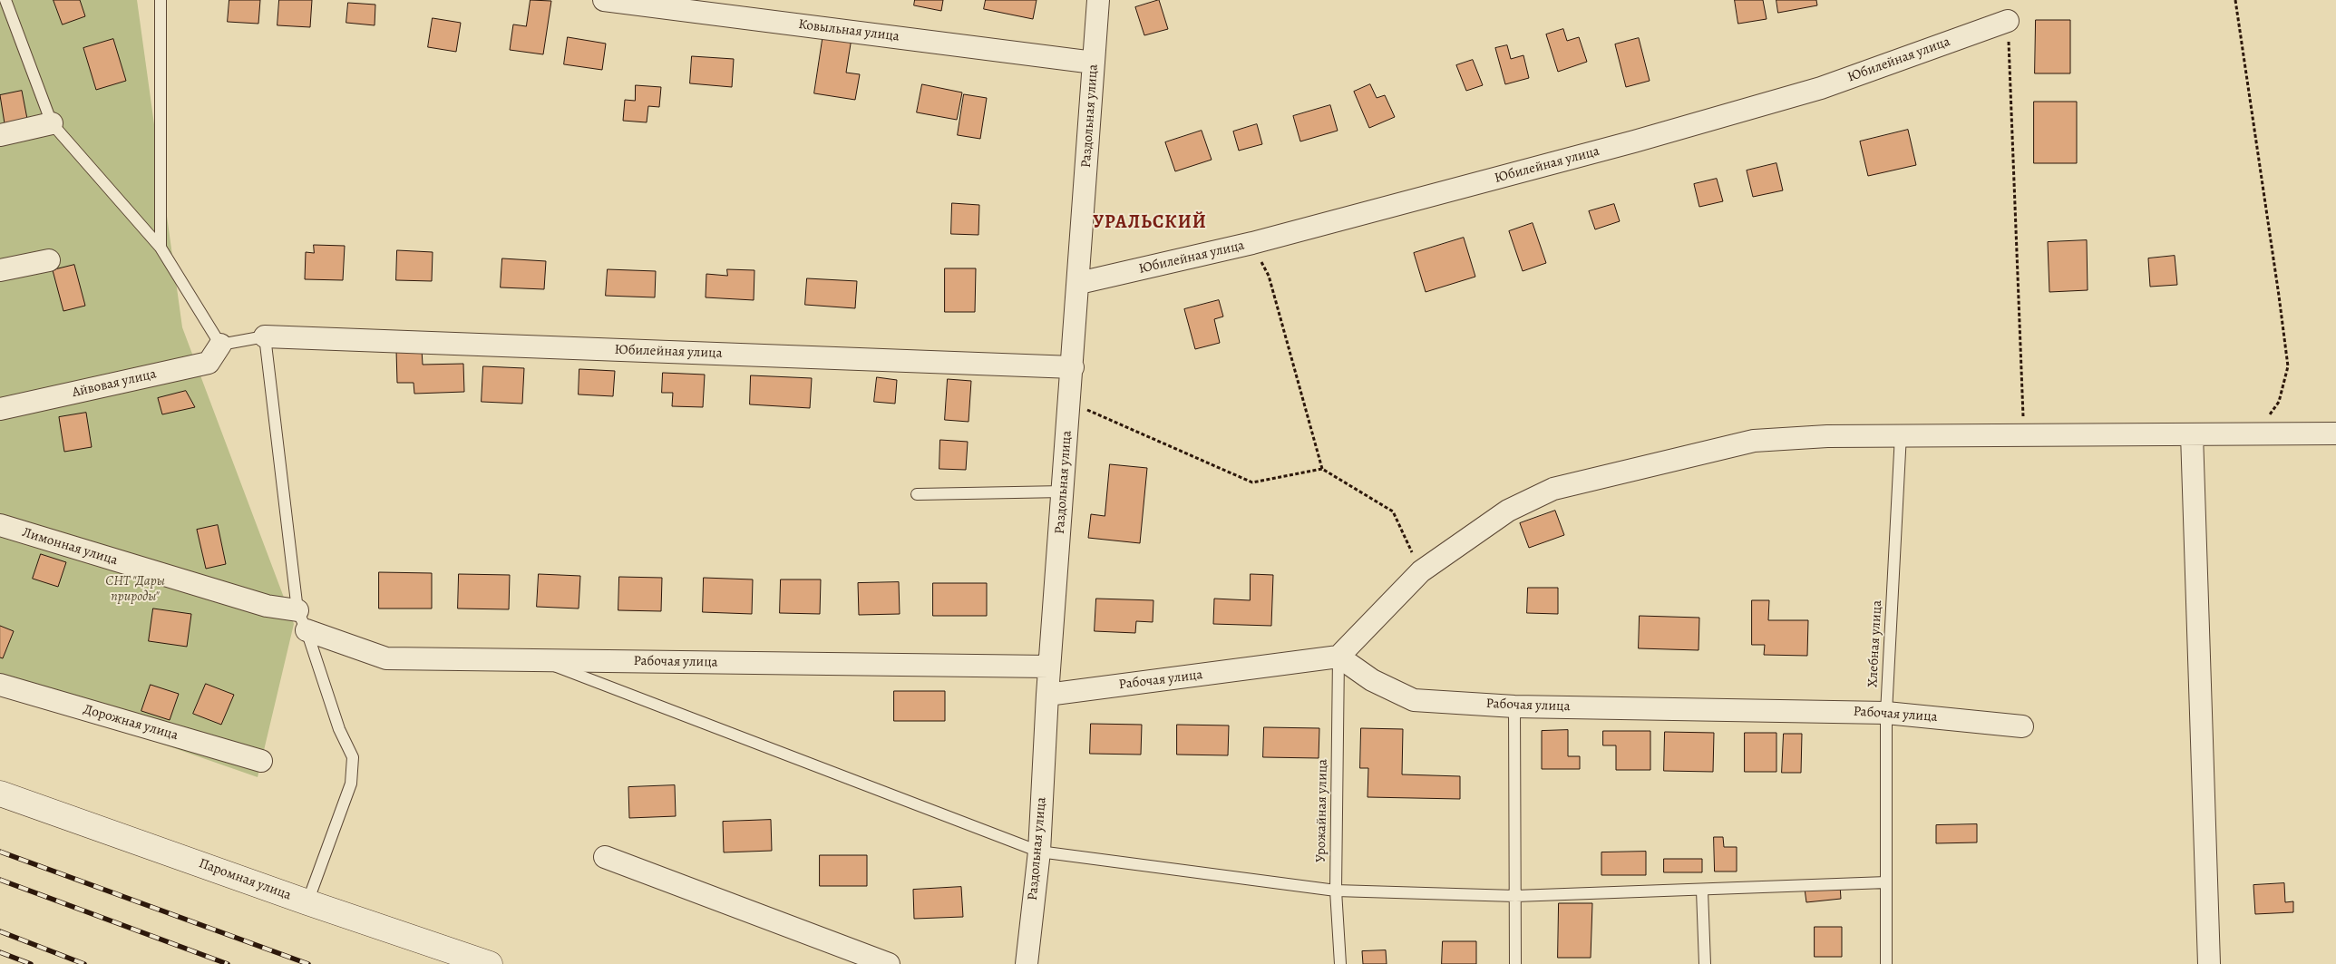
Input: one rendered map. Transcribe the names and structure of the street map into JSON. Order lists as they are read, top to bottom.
{
  "streets": {
    "street": [
      "Ковыльная улица",
      "Юбилейная улица",
      "Раздольная улица",
      "Айвовая улица",
      "Лимонная улица",
      "Рабочая улица",
      "Дорожная улица",
      "Паромная улица"
    ],
    "lane": ["Хлебная улица", "Урожайная улица"]
  },
  "crossings": [
    ["Ковыльная улица", "Раздольная улица"],
    ["Юбилейная улица", "Раздольная улица"],
    ["Раздольная улица", "Рабочая улица"],
    ["Хлебная улица", "Рабочая улица"],
    ["Рабочая улица", "Урожайная улица"]
  ],
  "districts": ["УРАЛЬСКИЙ"],
  "parks": ["СНТ \"Дары природы\""]
}
